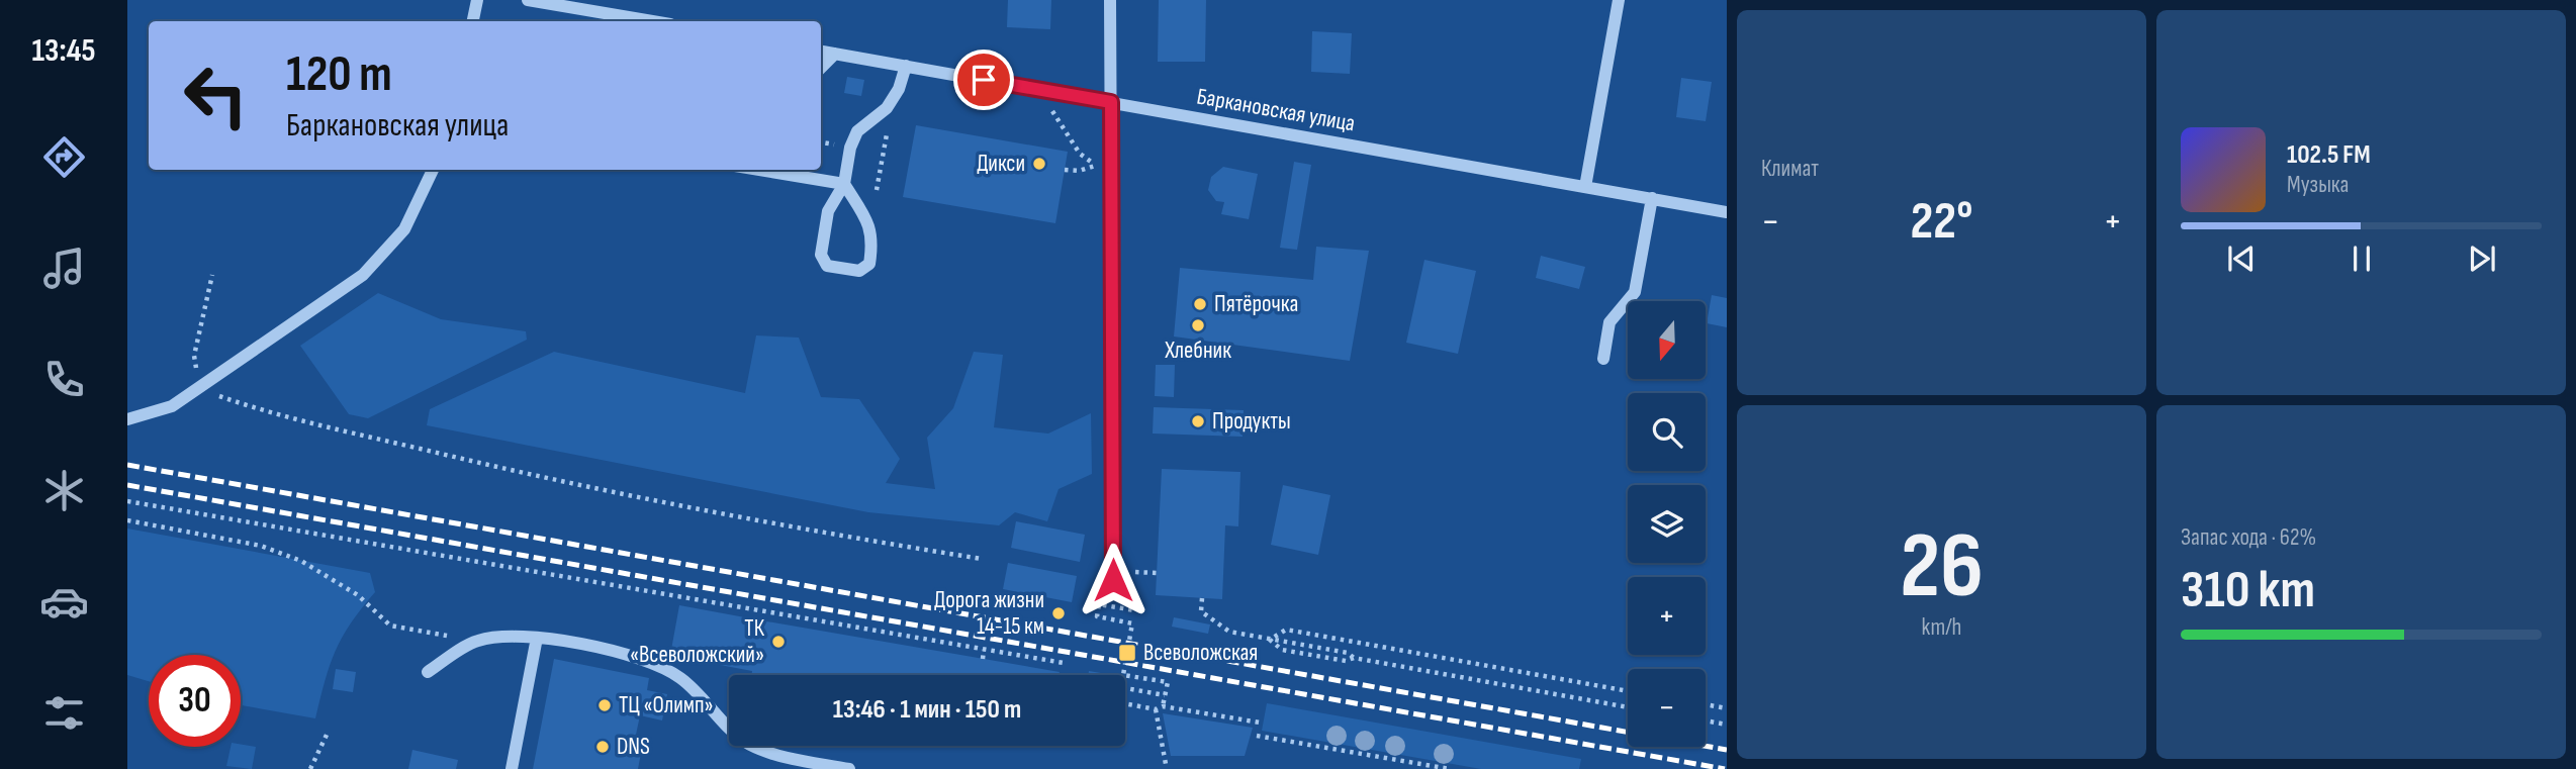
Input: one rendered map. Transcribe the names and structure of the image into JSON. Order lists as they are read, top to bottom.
{
  "streets": {
    "street": ["Баркановская улица"]
  },
  "places": {
    "other": [
      "Дикси",
      "Пятёрочка",
      "Хлебник",
      "Продукты",
      "Дорога жизни 14-15 км",
      "ТК «Всеволожский»",
      "ТЦ «Олимп»",
      "DNS"
    ],
    "transit": ["Всеволожская"]
  },
  "north": "bottom",
  "page": {
    "tabs": "13:45",
    "tile": [
      "Климат",
      ["26", "km/h"],
      ["Запас хода · 62%", "310 km"]
    ],
    "turn": ["120 m", "Баркановская улица"],
    "song": ["102.5 FM", "Музыка"],
    "heat": ["−", "22°", "+"],
    "map_buttons": ["+", "−"],
    "limit": "30",
    "trip": "13:46 · 1 мин · 150 m"
  }
}
